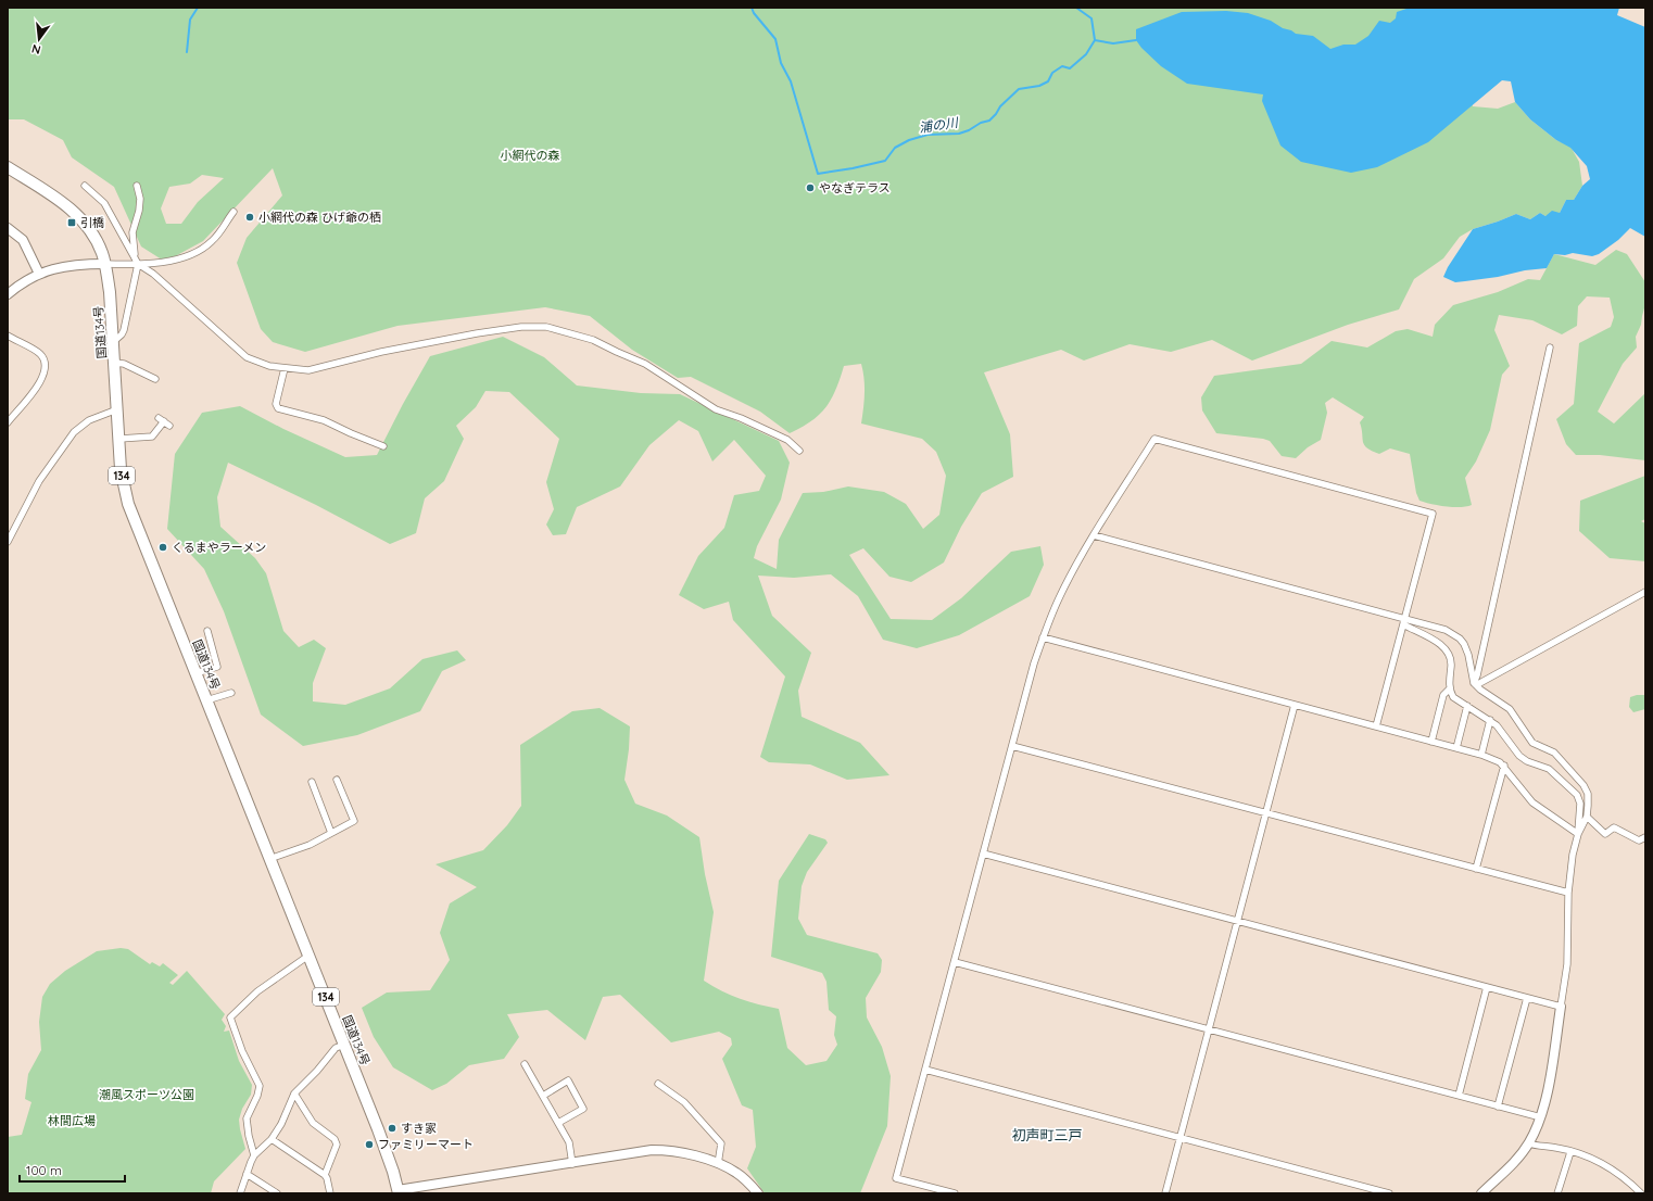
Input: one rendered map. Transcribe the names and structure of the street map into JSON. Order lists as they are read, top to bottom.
{
  "streets": {
    "highway": ["国道134号", "134"]
  },
  "districts": ["初声町三戸"],
  "water": ["浦の川"],
  "parks": ["小網代の森", "潮風スポーツ公園", "林間広場"],
  "places": {
    "other": [
      "やなぎテラス",
      "小網代の森 ひげ爺の栖",
      "くるまやラーメン",
      "すき家",
      "ファミリーマート"
    ],
    "transit": ["引橋"]
  },
  "scale_bar": "100 m",
  "north": "bottom"
}
